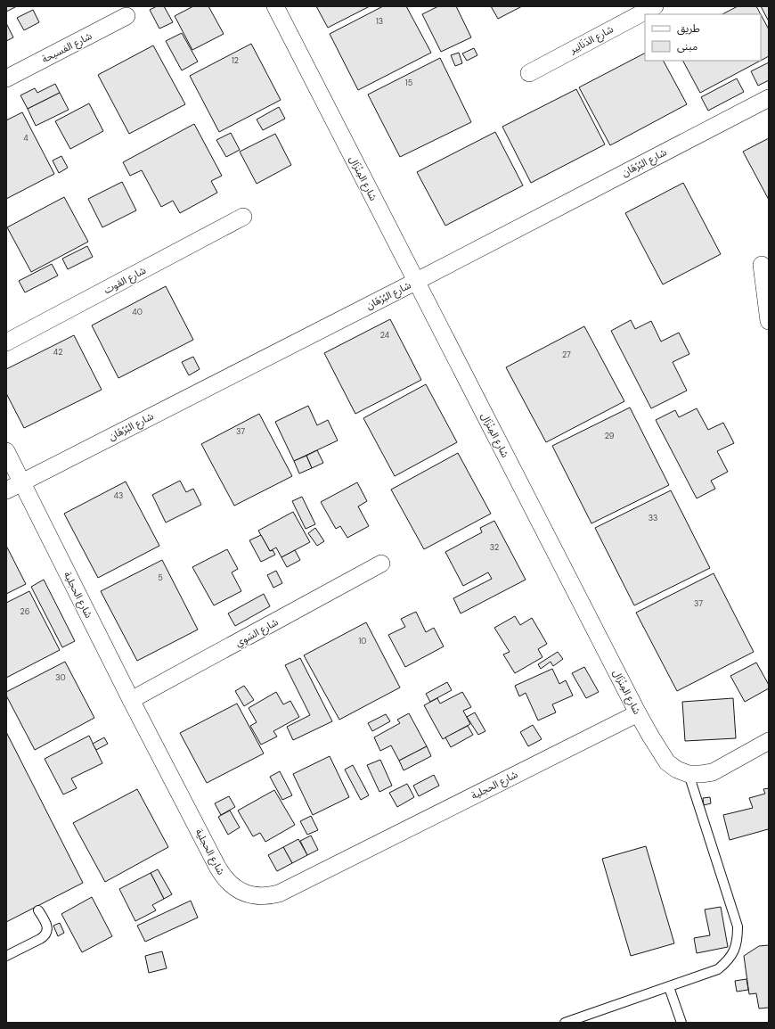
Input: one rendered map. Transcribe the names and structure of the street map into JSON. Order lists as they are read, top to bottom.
{
  "streets": {
    "street": [
      "شارع الدَنَانِير",
      "شارع الفسيحة",
      "شارع البُرْهَان",
      "شارع المِنْزَال",
      "شارع القوت",
      "شارع الحجلية",
      "شارع السَوِي"
    ]
  },
  "crossings": [
    ["شارع البُرْهَان", "شارع المِنْزَال"],
    ["شارع البُرْهَان", "شارع الحجلية"],
    ["شارع المِنْزَال", "شارع الحجلية"],
    ["شارع الحجلية", "شارع السَوِي"]
  ],
  "house_numbers": [
    "13",
    "12",
    "15",
    "4",
    "40",
    "24",
    "42",
    "27",
    "37",
    "29",
    "43",
    "33",
    "32",
    "5",
    "37",
    "26",
    "10",
    "30"
  ],
  "legend": ["طريق", "مبنى"]
}
